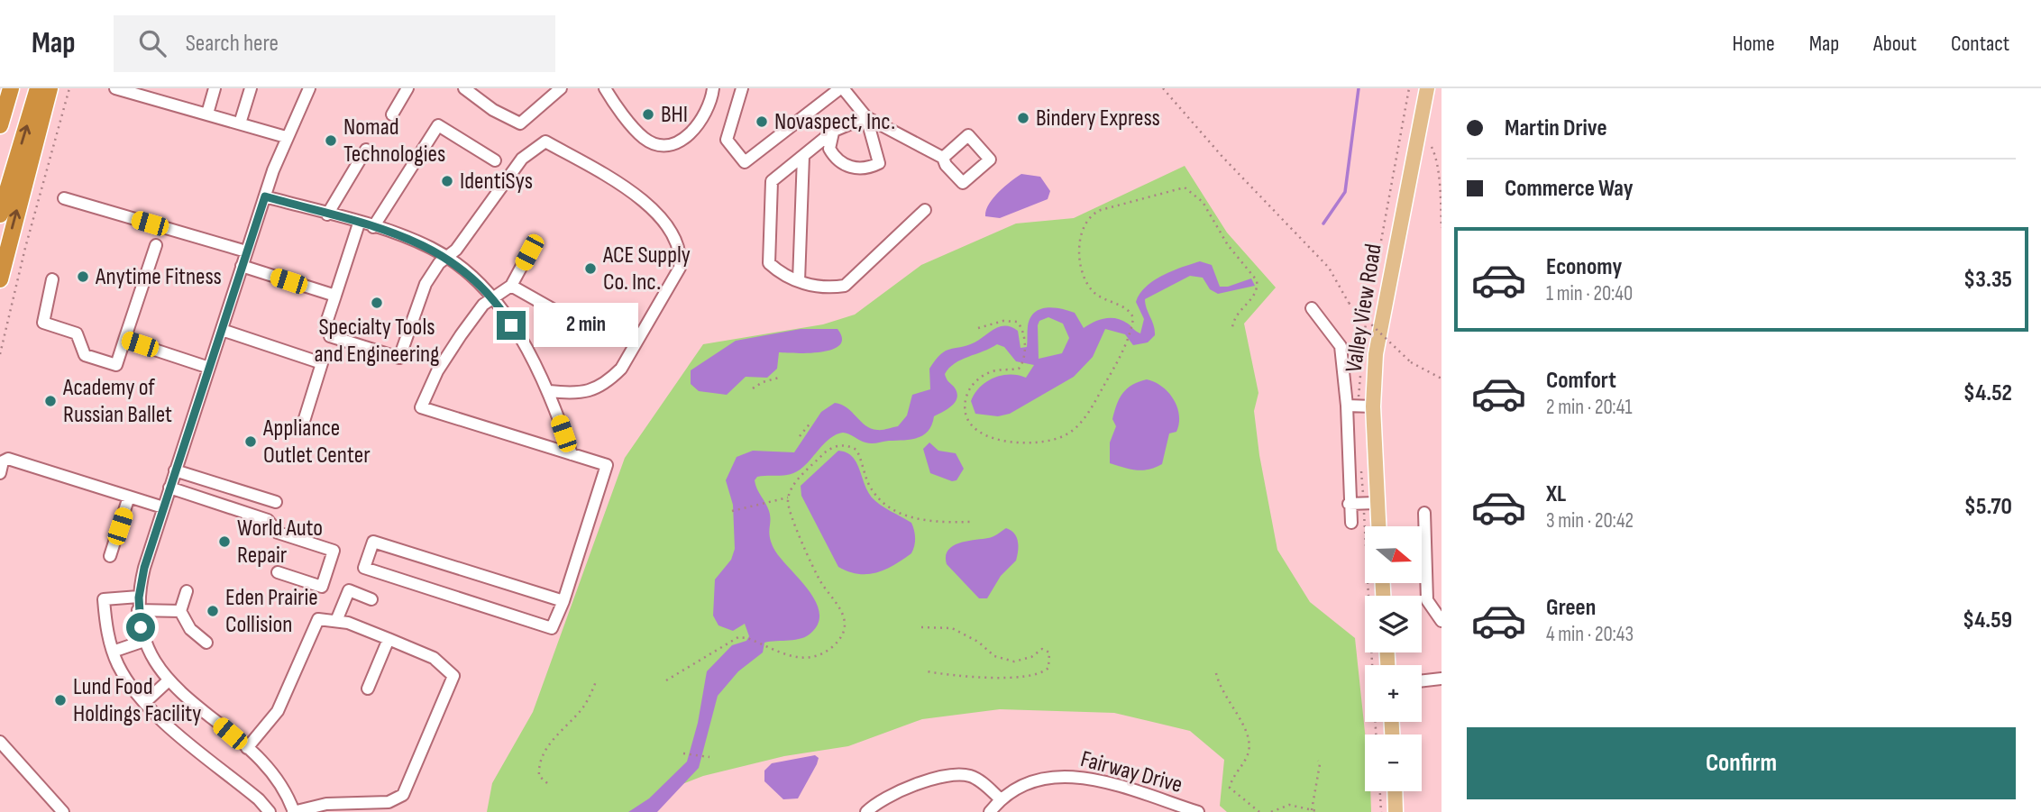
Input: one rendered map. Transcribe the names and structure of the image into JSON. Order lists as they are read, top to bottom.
{
  "streets": {
    "main road": ["Valley View Road"],
    "street": ["Fairway Drive"]
  },
  "places": [
    "BHI",
    "Bindery Express",
    "Novaspect, Inc.",
    "Nomad Technologies",
    "IdentiSys",
    "ACE Supply Co. Inc.",
    "Anytime Fitness",
    "Specialty Tools and Engineering",
    "Academy of Russian Ballet",
    "Appliance Outlet Center",
    "World Auto Repair",
    "Eden Prairie Collision",
    "Lund Food Holdings Facility"
  ],
  "north": "right",
  "page": {
    "header": "Map",
    "search": "Search here",
    "nav": [
      "Home",
      "Map",
      "About",
      "Contact"
    ],
    "banner": ["Martin Drive", "Commerce Way"],
    "list": [
      {
        "name": "Economy",
        "note": "1 min · 20:40",
        "value": "$3.35"
      },
      {
        "name": "Comfort",
        "note": "2 min · 20:41",
        "value": "$4.52"
      },
      {
        "name": "XL",
        "note": "3 min · 20:42",
        "value": "$5.70"
      },
      {
        "name": "Green",
        "note": "4 min · 20:43",
        "value": "$4.59"
      }
    ],
    "bubble": "2 min",
    "map_buttons": ["+", "−"],
    "buttons": "Confirm"
  }
}
